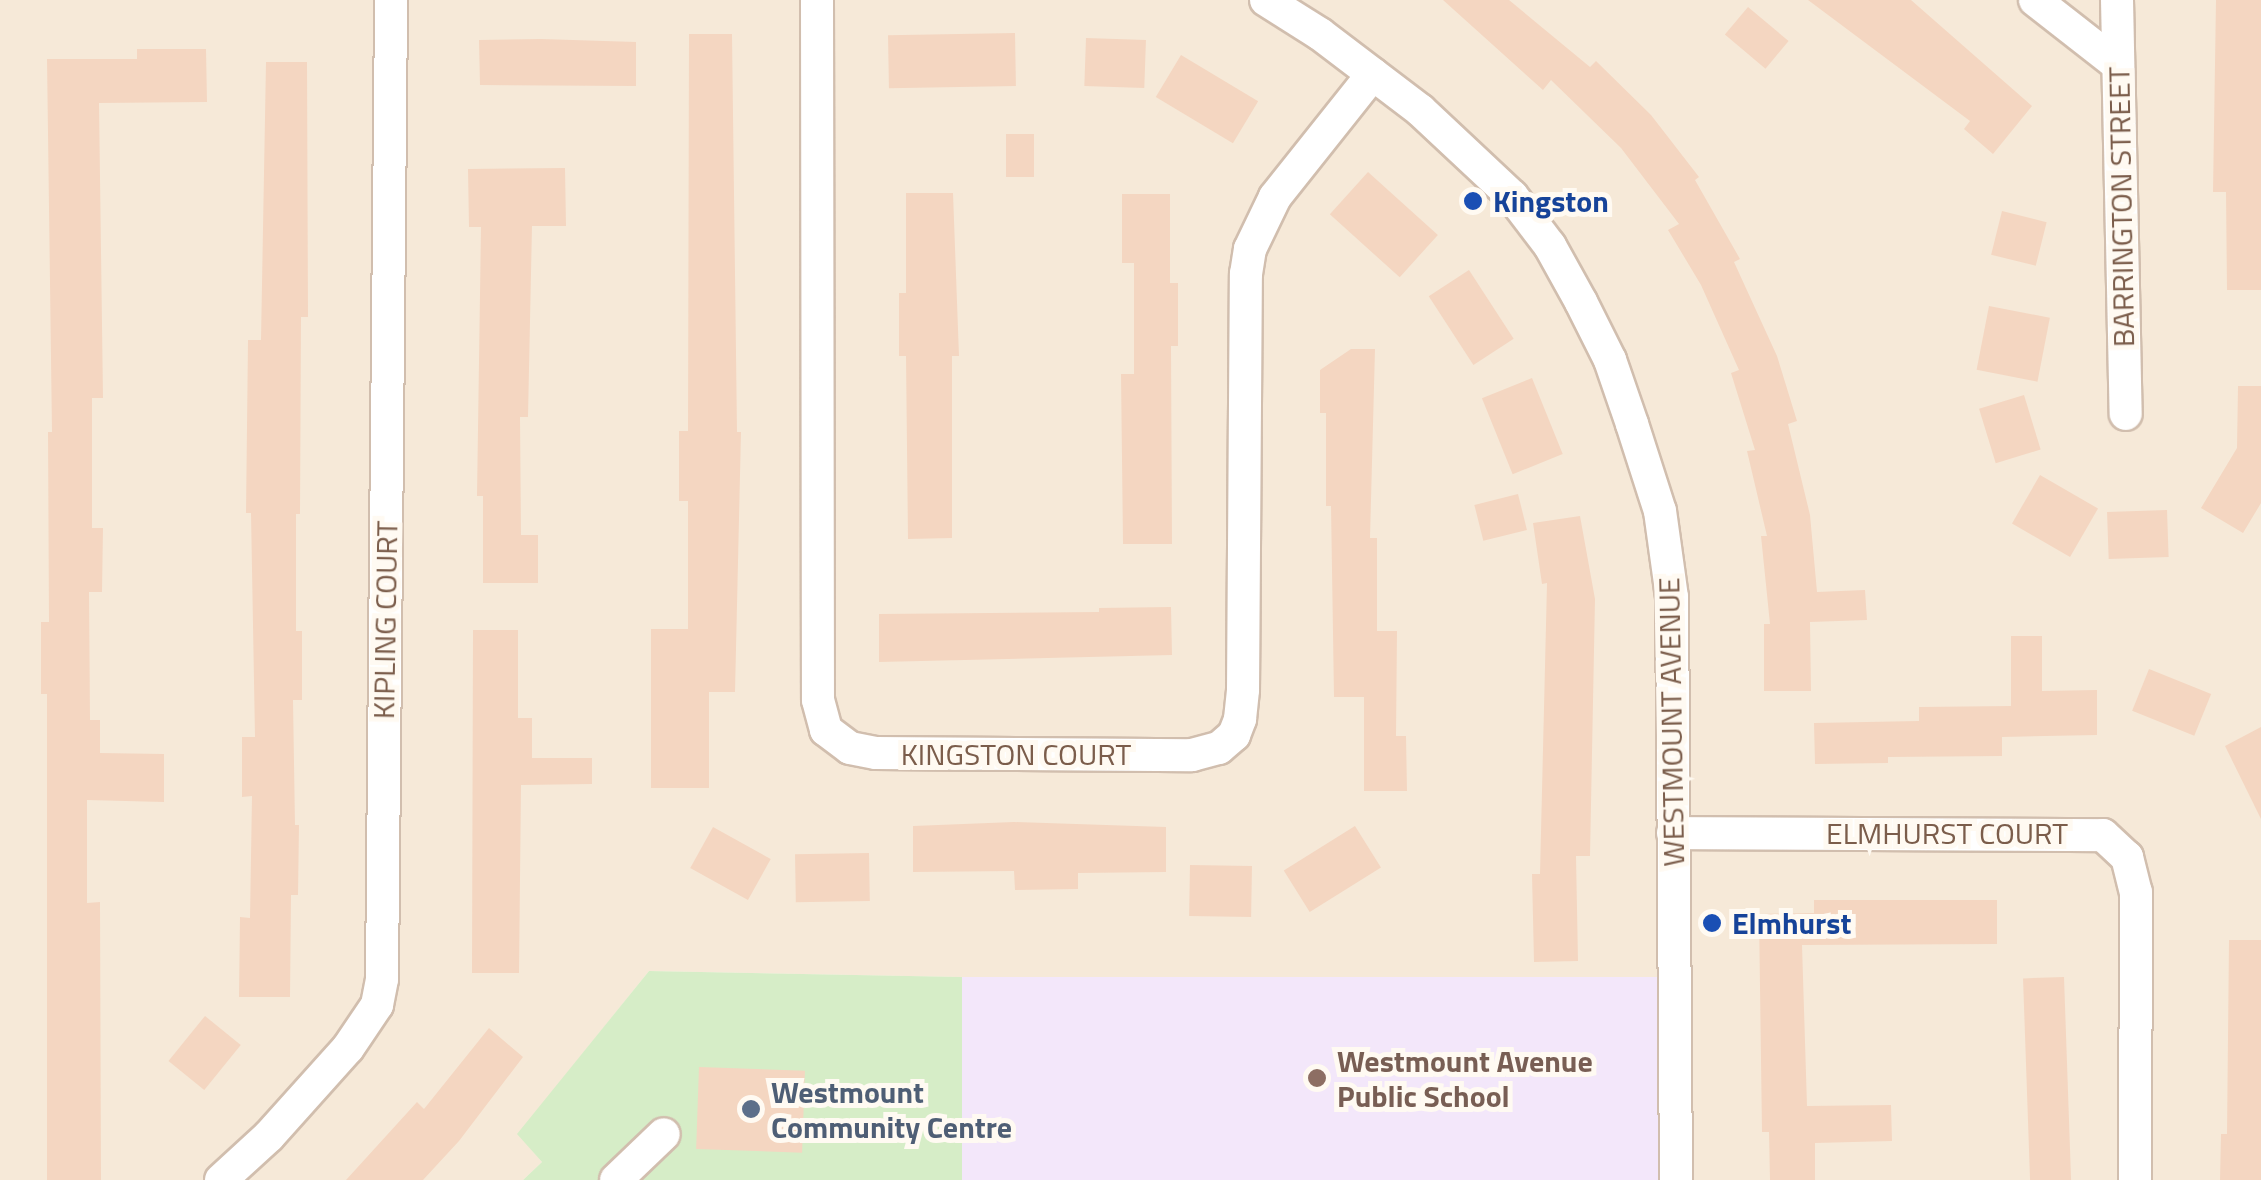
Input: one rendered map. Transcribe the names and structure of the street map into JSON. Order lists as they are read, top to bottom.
{
  "streets": {
    "street": [
      "BARRINGTON STREET",
      "KIPLING COURT",
      "WESTMOUNT AVENUE",
      "KINGSTON COURT",
      "ELMHURST COURT"
    ]
  },
  "crossings": [
    ["WESTMOUNT AVENUE", "KINGSTON COURT"],
    ["WESTMOUNT AVENUE", "ELMHURST COURT"]
  ],
  "places": [
    "Kingston",
    "Elmhurst",
    "Westmount Avenue Public School",
    "Westmount Community Centre"
  ]
}
